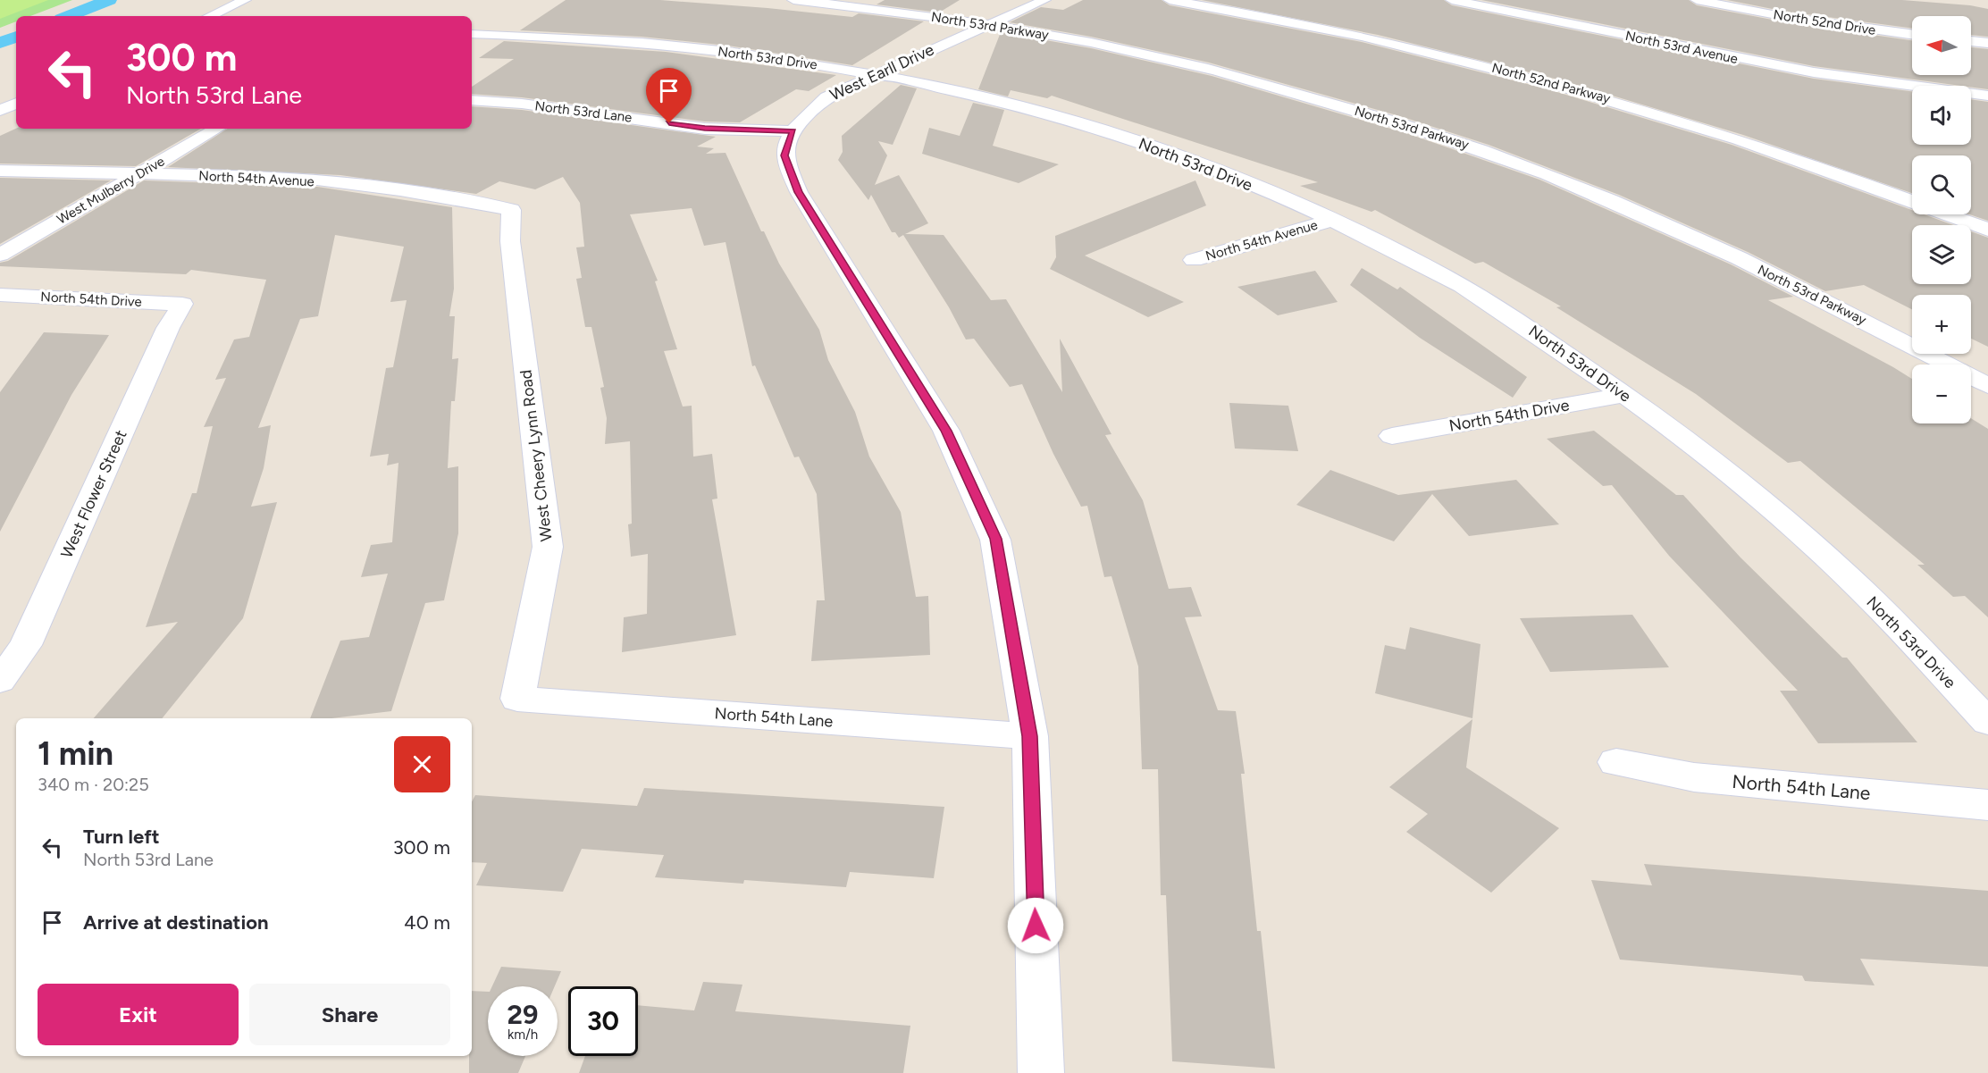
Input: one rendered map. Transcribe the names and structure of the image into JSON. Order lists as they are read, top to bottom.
{
  "streets": {
    "street": [
      "North 52nd Drive",
      "North 53rd Parkway",
      "North 53rd Avenue",
      "North 53rd Drive",
      "West Earll Drive",
      "North 52nd Parkway",
      "North 53rd Lane",
      "North 54th Avenue",
      "West Mulberry Drive",
      "North 54th Drive",
      "West Cheery Lynn Road",
      "West Flower Street",
      "North 54th Lane"
    ]
  },
  "crossings": [
    ["North 53rd Parkway", "West Earll Drive"],
    ["North 53rd Drive", "West Earll Drive"],
    ["North 53rd Drive", "North 54th Avenue"],
    ["North 53rd Drive", "North 54th Drive"],
    ["West Earll Drive", "North 53rd Lane"],
    ["West Earll Drive", "North 54th Lane"],
    ["North 54th Avenue", "West Mulberry Drive"],
    ["North 54th Avenue", "West Cheery Lynn Road"],
    ["North 54th Drive", "West Flower Street"],
    ["West Cheery Lynn Road", "North 54th Lane"]
  ],
  "north": "left",
  "page": {
    "map_buttons": ["+", "−"],
    "turn": ["300 m", "North 53rd Lane"],
    "heading": ["1 min", "340 m · 20:25"],
    "list": [
      {
        "name": "Turn left",
        "note": "North 53rd Lane",
        "value": "300 m"
      },
      {
        "name": "Arrive at destination",
        "value": "40 m"
      }
    ],
    "buttons": ["Exit", "Share"],
    "speed": "29 km/h",
    "limit": "30"
  }
}
